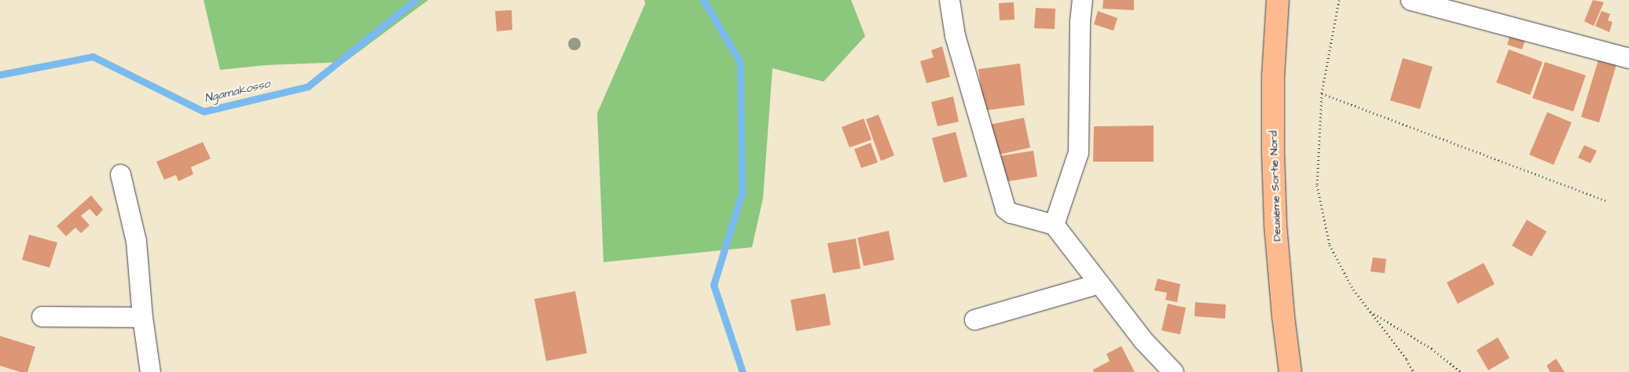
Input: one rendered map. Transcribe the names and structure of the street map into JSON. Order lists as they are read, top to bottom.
{
  "streets": {
    "main road": ["Deuxième Sortie Nord"]
  },
  "water": ["Ngamakosso"]
}
